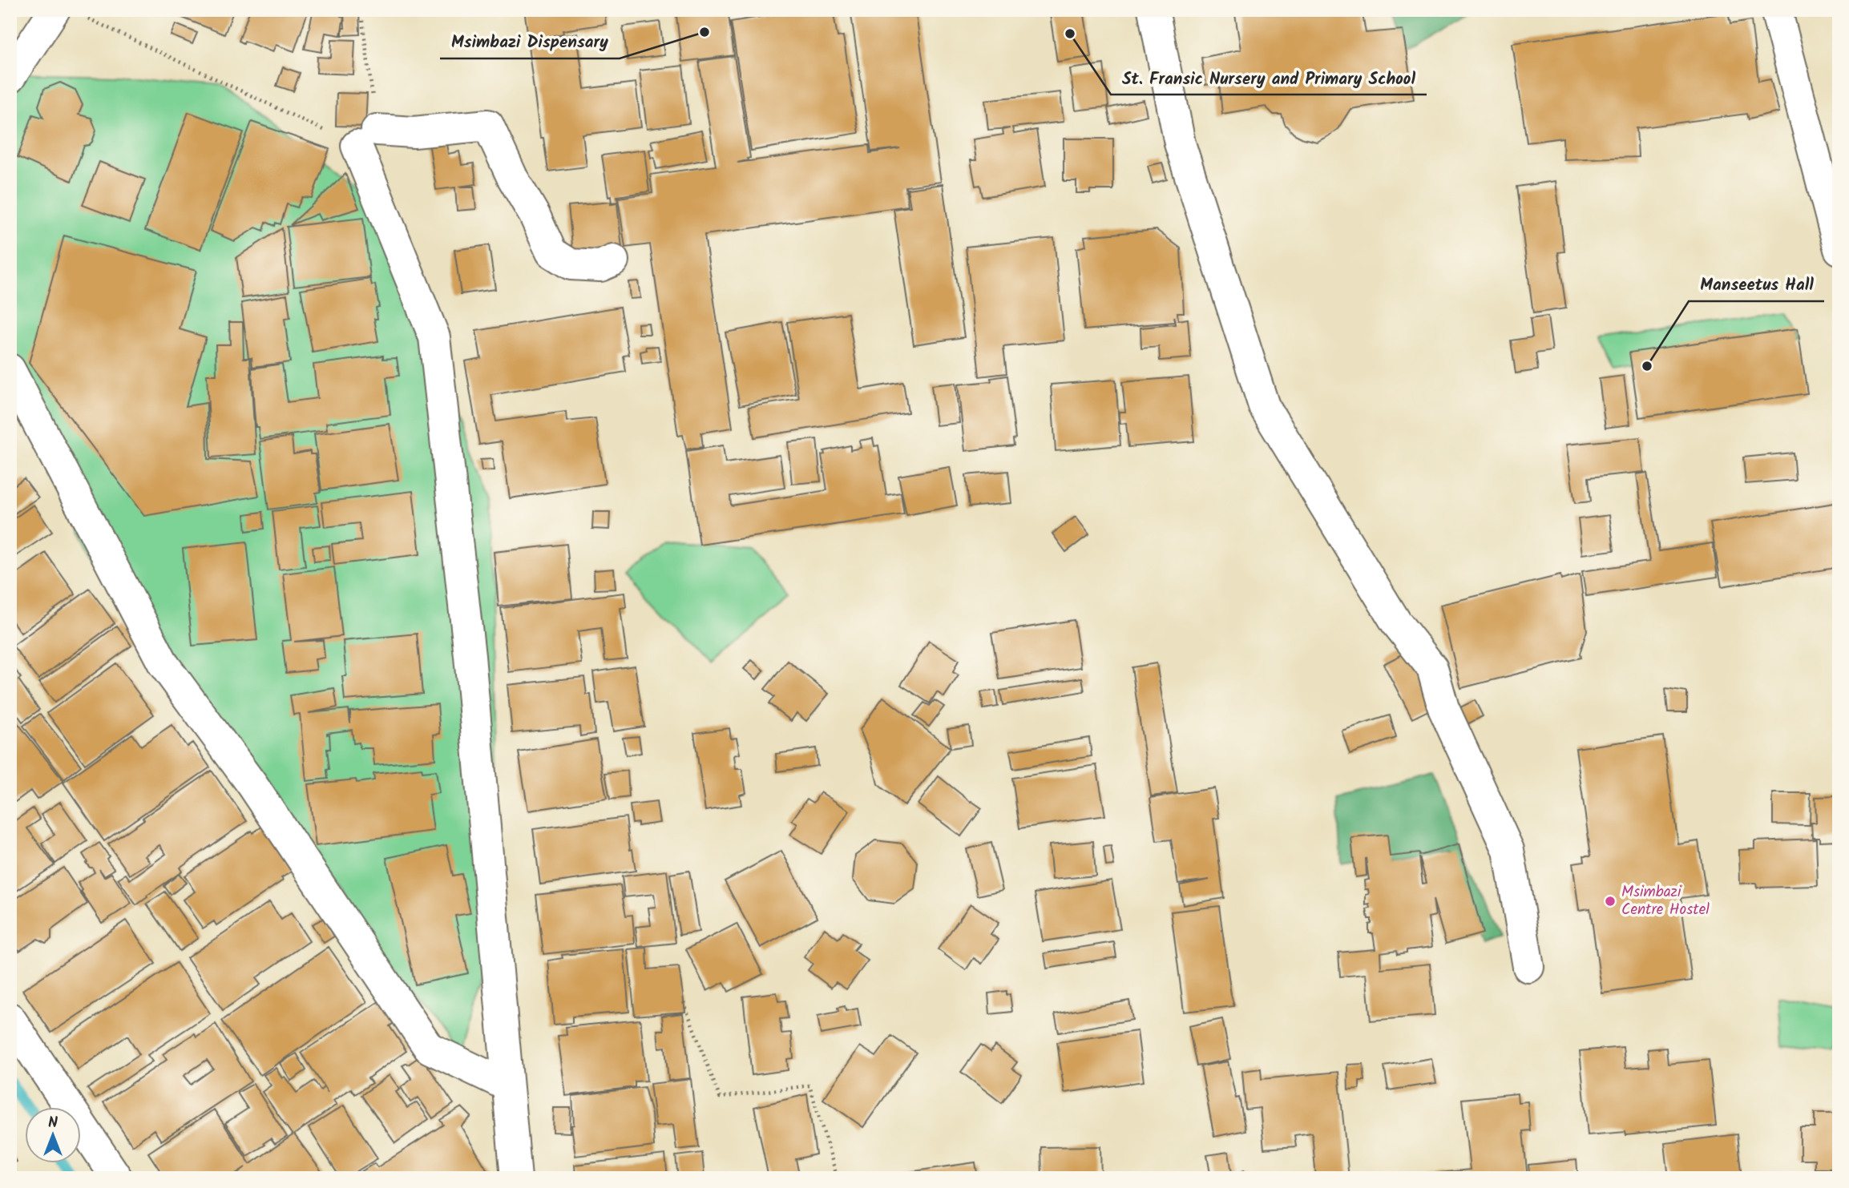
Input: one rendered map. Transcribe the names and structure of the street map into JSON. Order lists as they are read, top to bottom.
{
  "places": [
    "Msimbazi Dispensary",
    "St. Fransic Nursery and Primary School",
    "Manseetus Hall",
    "Msimbazi Centre Hostel"
  ],
  "north": "top"
}
